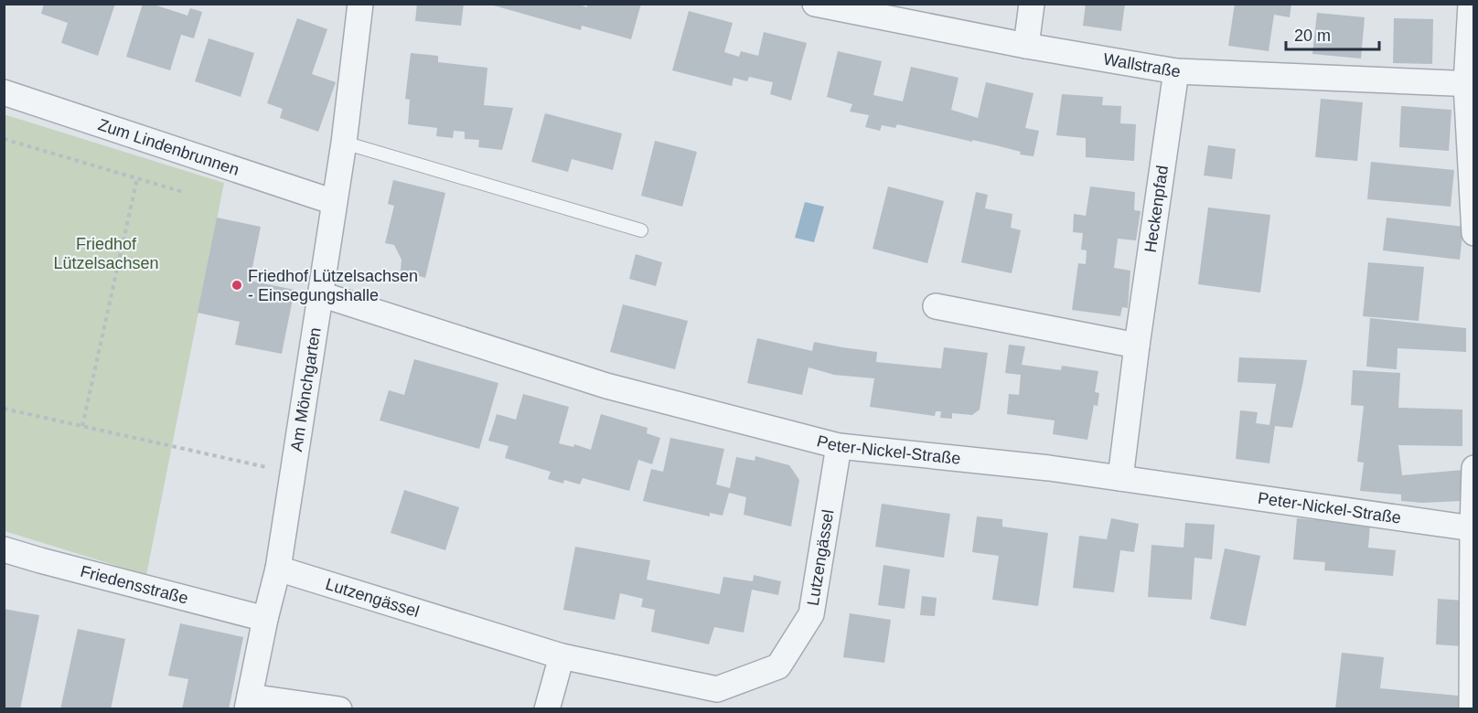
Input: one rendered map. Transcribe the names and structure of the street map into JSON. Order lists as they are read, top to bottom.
{
  "streets": {
    "street": [
      "Wallstraße",
      "Zum Lindenbrunnen",
      "Heckenpfad",
      "Am Mönchgarten",
      "Peter-Nickel-Straße",
      "Lutzengässel",
      "Friedensstraße"
    ]
  },
  "crossings": [
    ["Wallstraße", "Heckenpfad"],
    ["Zum Lindenbrunnen", "Am Mönchgarten"],
    ["Heckenpfad", "Peter-Nickel-Straße"],
    ["Am Mönchgarten", "Peter-Nickel-Straße"],
    ["Am Mönchgarten", "Lutzengässel"],
    ["Am Mönchgarten", "Friedensstraße"],
    ["Peter-Nickel-Straße", "Lutzengässel"]
  ],
  "parks": ["Friedhof Lützelsachsen"],
  "places": ["Friedhof Lützelsachsen - Einsegungshalle"],
  "scale_bar": "20 m"
}
